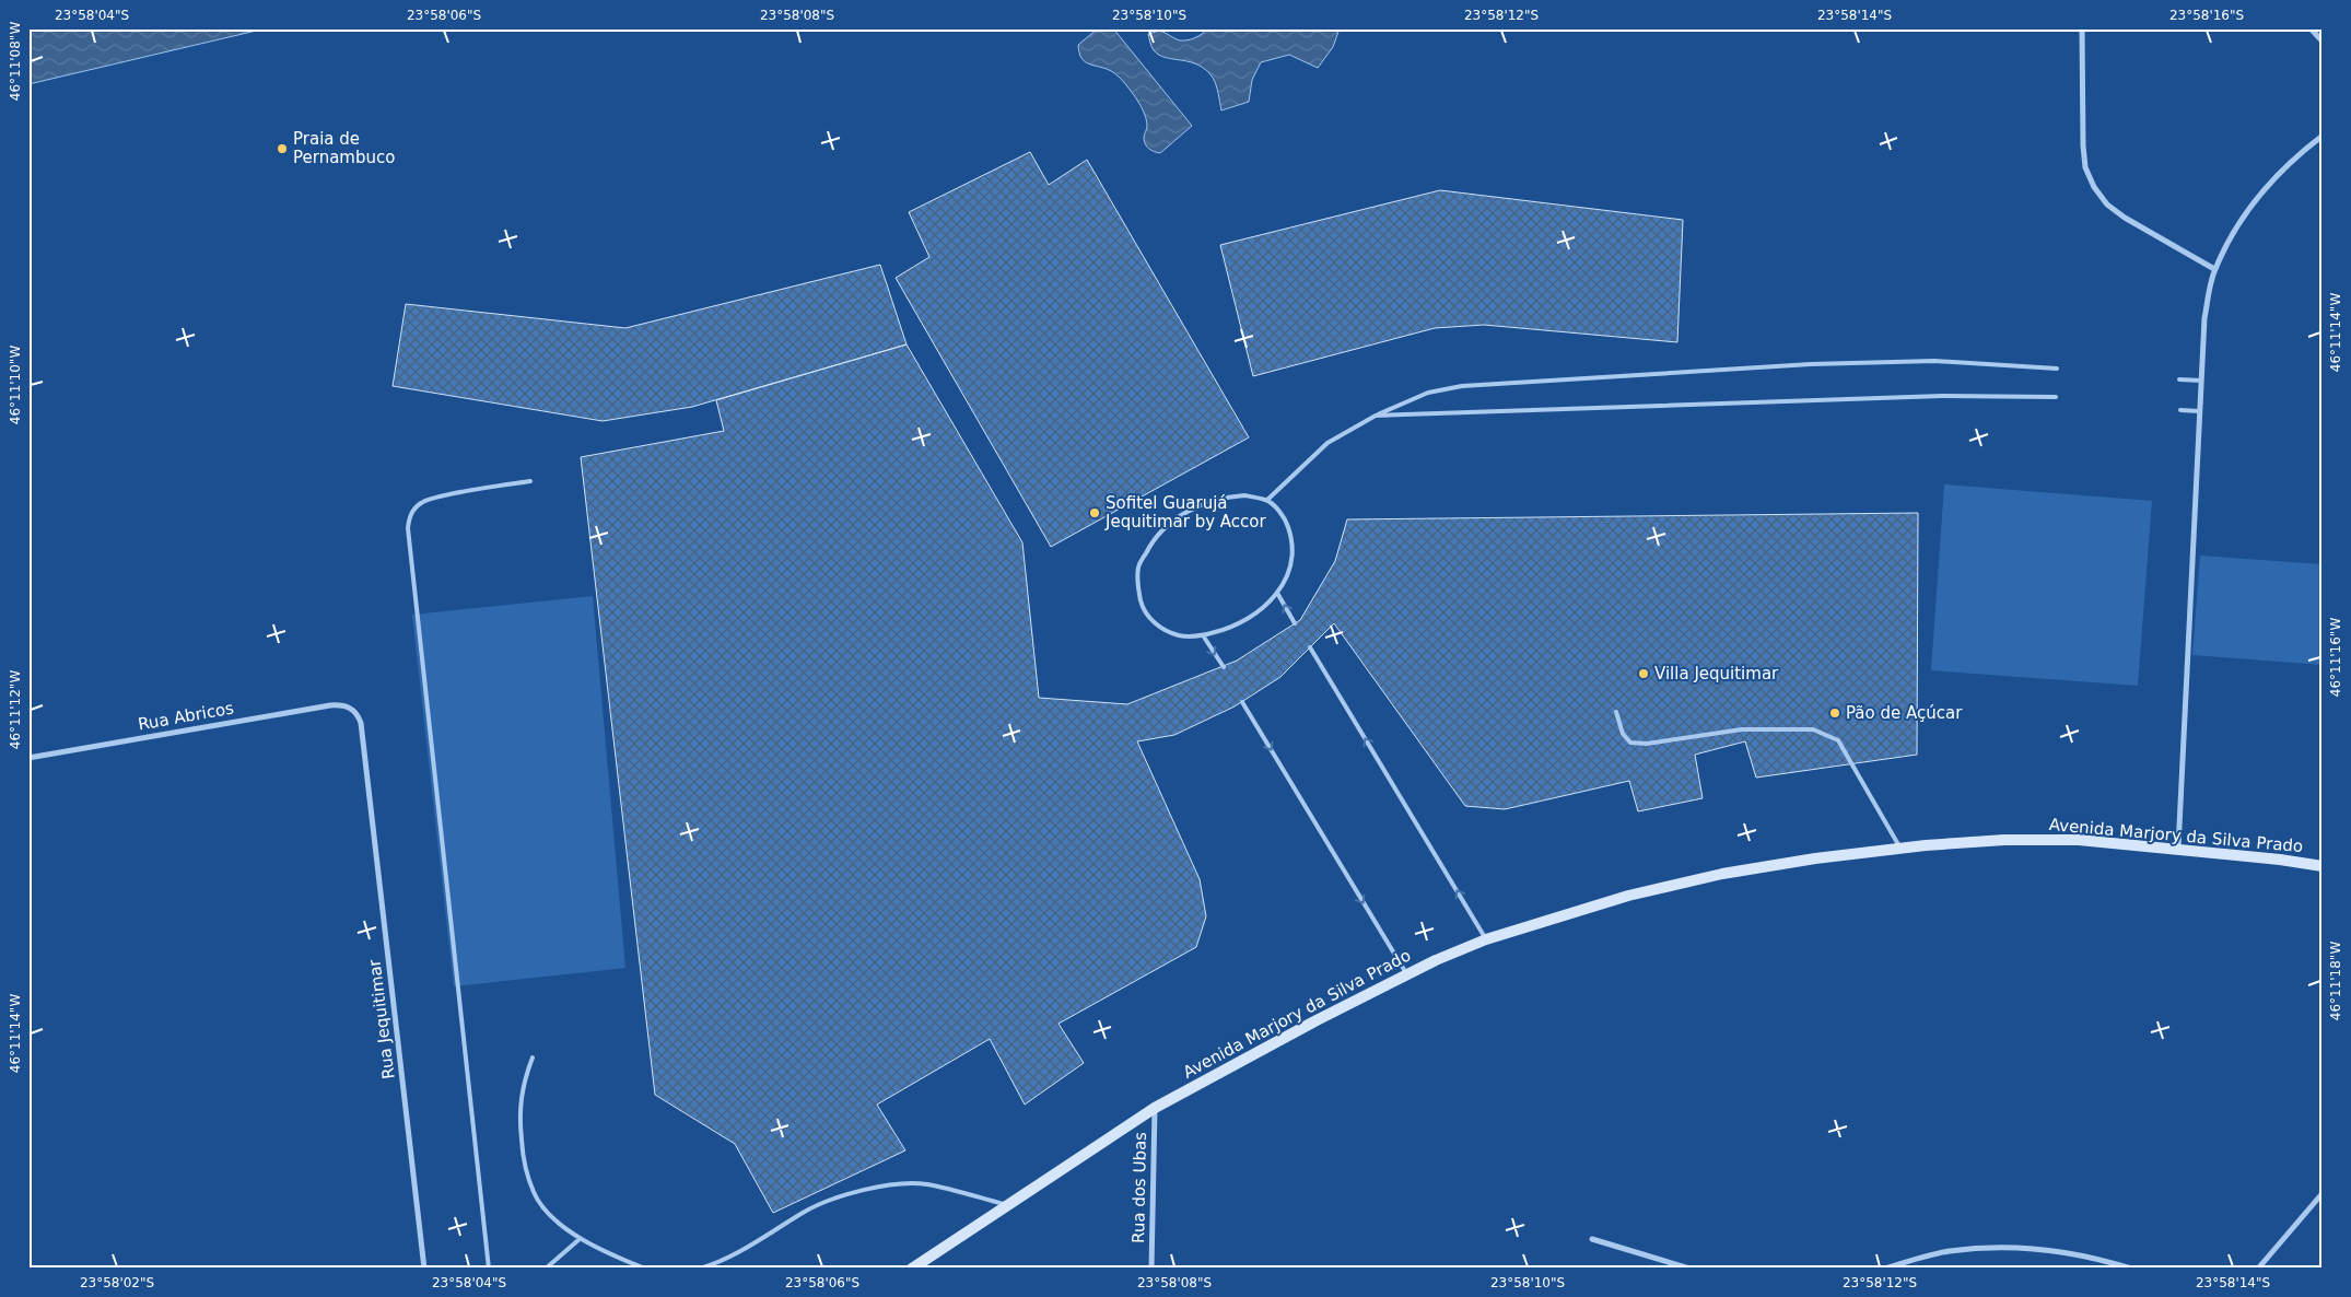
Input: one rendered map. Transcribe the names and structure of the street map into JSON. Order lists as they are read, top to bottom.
{
  "streets": {
    "main road": ["Avenida Marjory da Silva Prado"],
    "street": ["Rua Abricos", "Rua Jequitimar", "Rua dos Ubas"]
  },
  "crossings": [
    ["Rua Abricos", "Rua Jequitimar"],
    ["Avenida Marjory da Silva Prado", "Rua dos Ubas"]
  ],
  "places": [
    "Praia de Pernambuco",
    "Sofitel Guarujá Jequitimar by Accor",
    "Villa Jequitimar",
    "Pão de Açúcar"
  ],
  "coordinates": [
    "23°58'04\"S",
    "23°58'06\"S",
    "23°58'08\"S",
    "23°58'10\"S",
    "23°58'12\"S",
    "23°58'14\"S",
    "23°58'16\"S",
    "46°11'08\"W",
    "46°11'14\"W",
    "46°11'10\"W",
    "46°11'16\"W",
    "46°11'12\"W",
    "46°11'18\"W",
    "23°58'02\"S"
  ]
}
